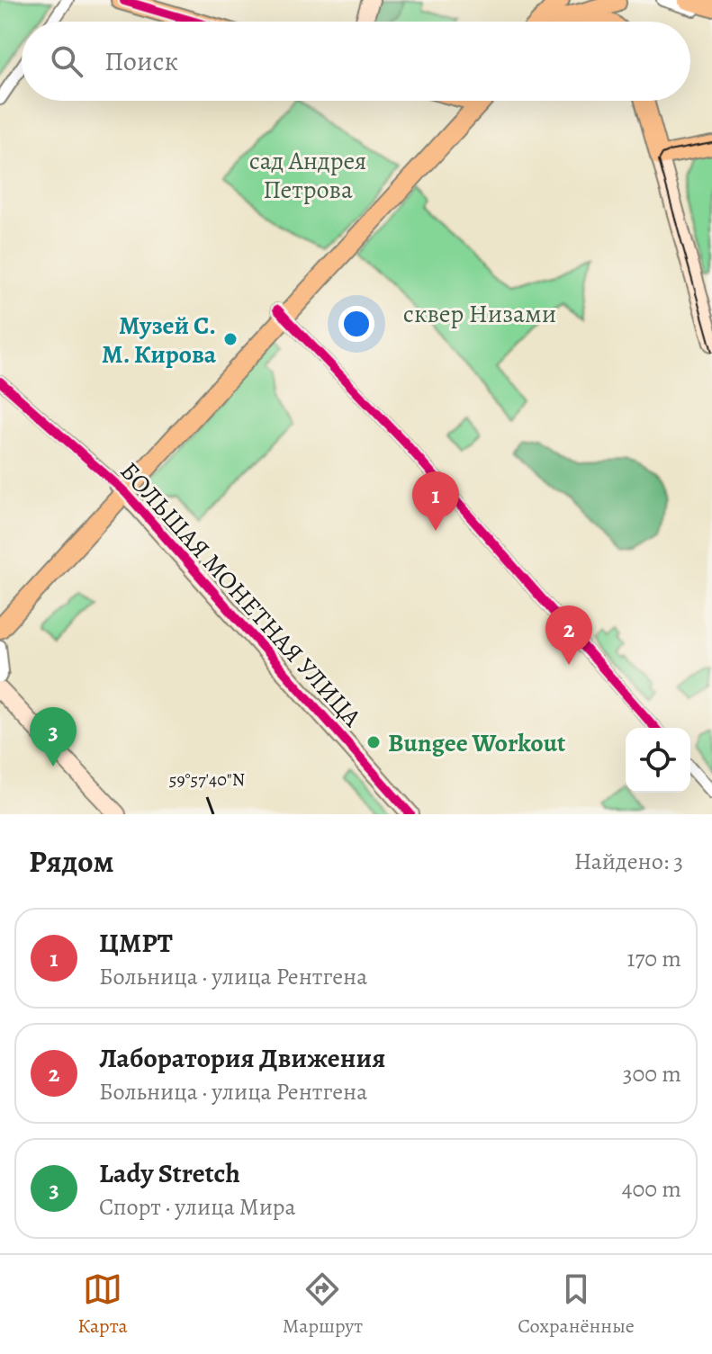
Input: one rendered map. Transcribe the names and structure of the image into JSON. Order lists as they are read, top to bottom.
{
  "streets": {
    "street": ["БОЛЬШАЯ МОНЕТНАЯ УЛИЦА"]
  },
  "parks": ["сад Андрея Петрова", "сквер Низами"],
  "places": ["Музей С. М. Кирова", "Bungee Workout"],
  "page": {
    "search": "Поиск",
    "pins": ["1", "2", "3"],
    "heading": ["Рядом", "Найдено: 3"],
    "list": [
      {
        "mark": "1",
        "name": "ЦМРТ",
        "note": "Больница · улица Рентгена",
        "value": "170 m"
      },
      {
        "mark": "2",
        "name": "Лаборатория Движения",
        "note": "Больница · улица Рентгена",
        "value": "300 m"
      },
      {
        "mark": "3",
        "name": "Lady Stretch",
        "note": "Спорт · улица Мира",
        "value": "400 m"
      }
    ],
    "nav": ["Карта", "Маршрут", "Сохранённые"]
  },
  "coordinates": ["59°57'40\"N"]
}
